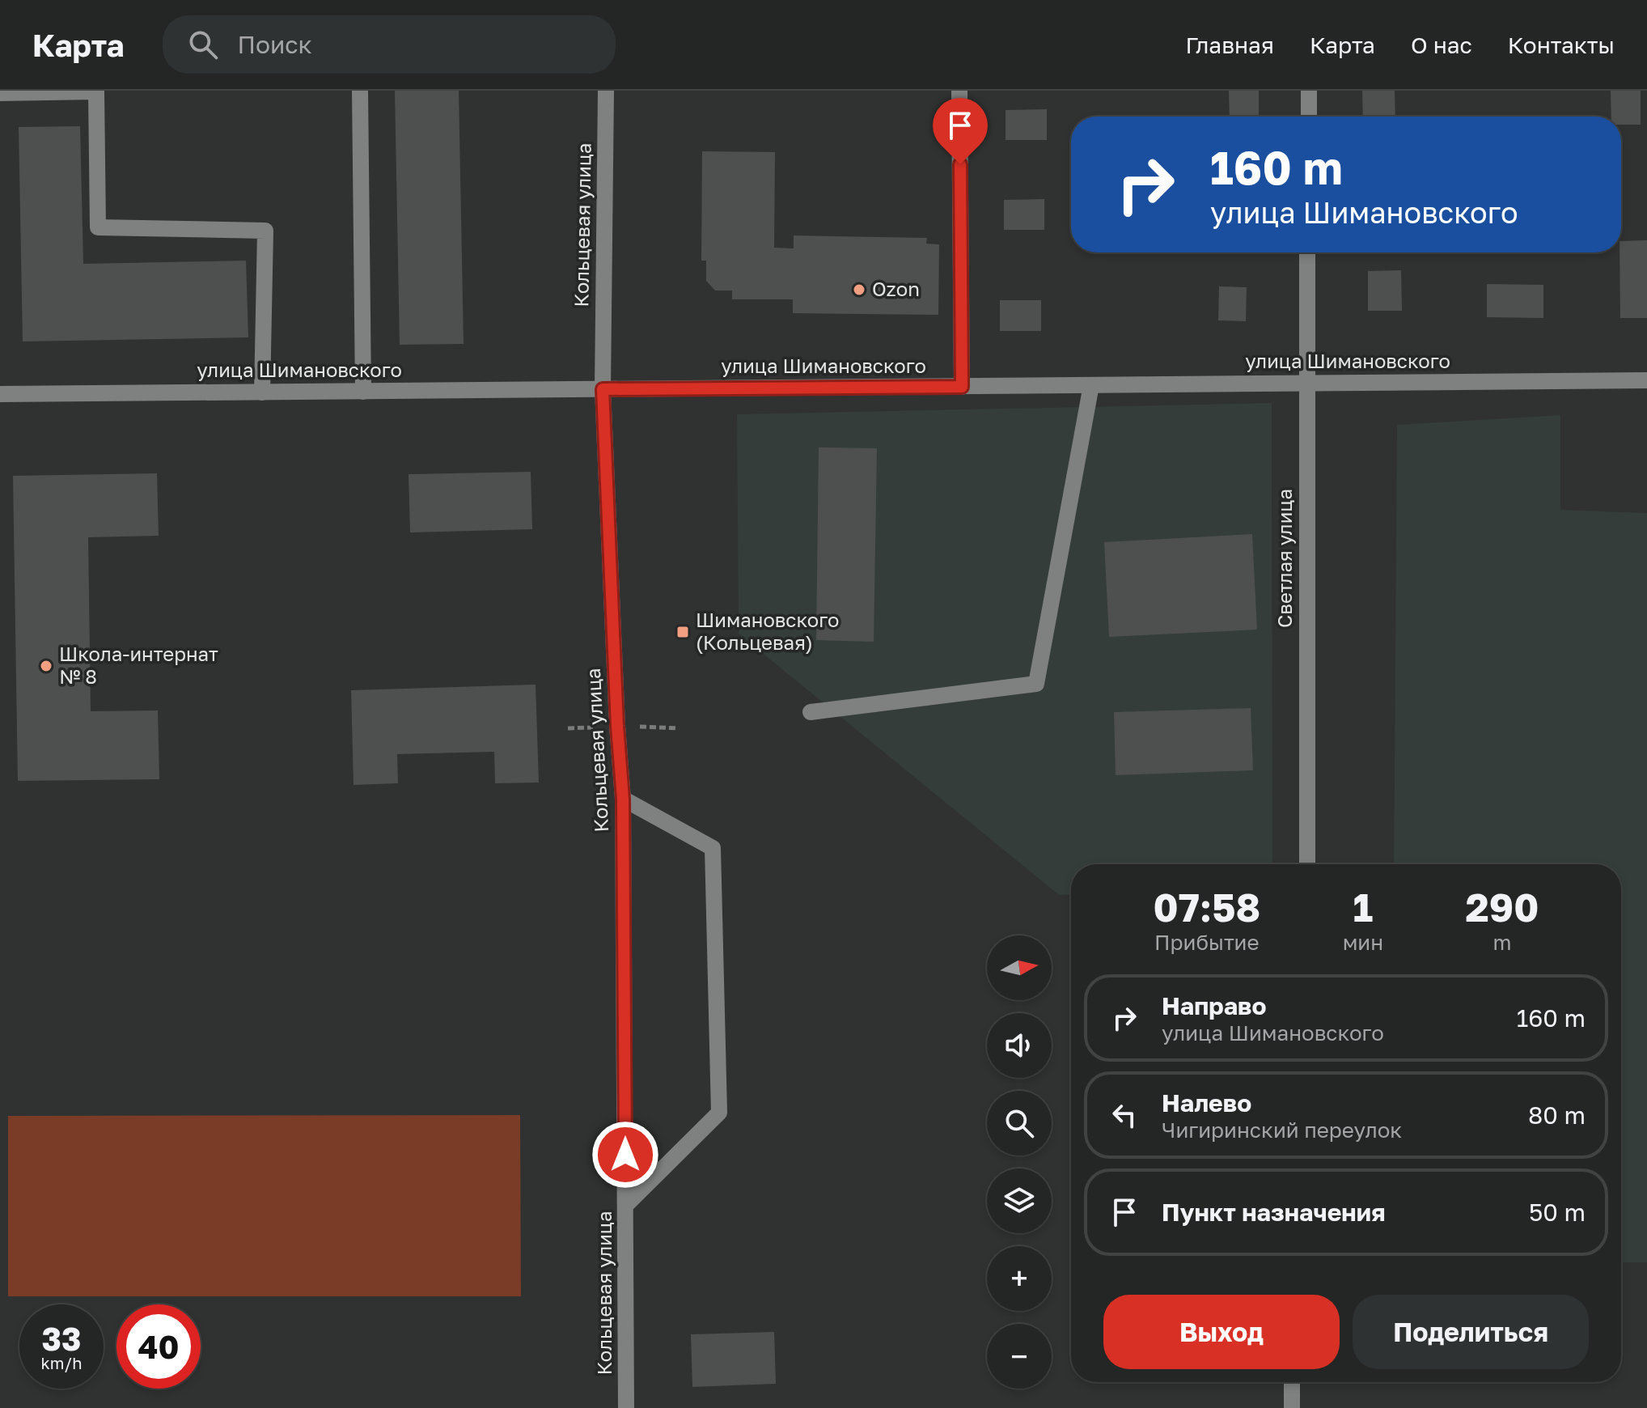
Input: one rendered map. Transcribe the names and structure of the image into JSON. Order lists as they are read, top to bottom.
{
  "streets": {
    "street": ["Кольцевая улица", "улица Шимановского", "Светлая улица"]
  },
  "crossings": [
    ["Кольцевая улица", "улица Шимановского"],
    ["улица Шимановского", "Светлая улица"]
  ],
  "places": {
    "other": ["Ozon", "Школа-интернат № 8"],
    "transit": ["Шимановского (Кольцевая)"]
  },
  "north": "right",
  "page": {
    "header": "Карта",
    "search": "Поиск",
    "nav": [
      "Главная",
      "Карта",
      "О нас",
      "Контакты"
    ],
    "turn": ["160 m", "улица Шимановского"],
    "eta": [
      "07:58",
      "Прибытие",
      "1",
      "мин",
      "290",
      "m"
    ],
    "map_buttons": ["+", "−"],
    "list": [
      {
        "name": "Направо",
        "note": "улица Шимановского",
        "value": "160 m"
      },
      {
        "name": "Налево",
        "note": "Чигиринский переулок",
        "value": "80 m"
      },
      {
        "name": "Пункт назначения",
        "value": "50 m"
      }
    ],
    "buttons": ["Выход", "Поделиться"],
    "speed": "33 km/h",
    "limit": "40"
  }
}
